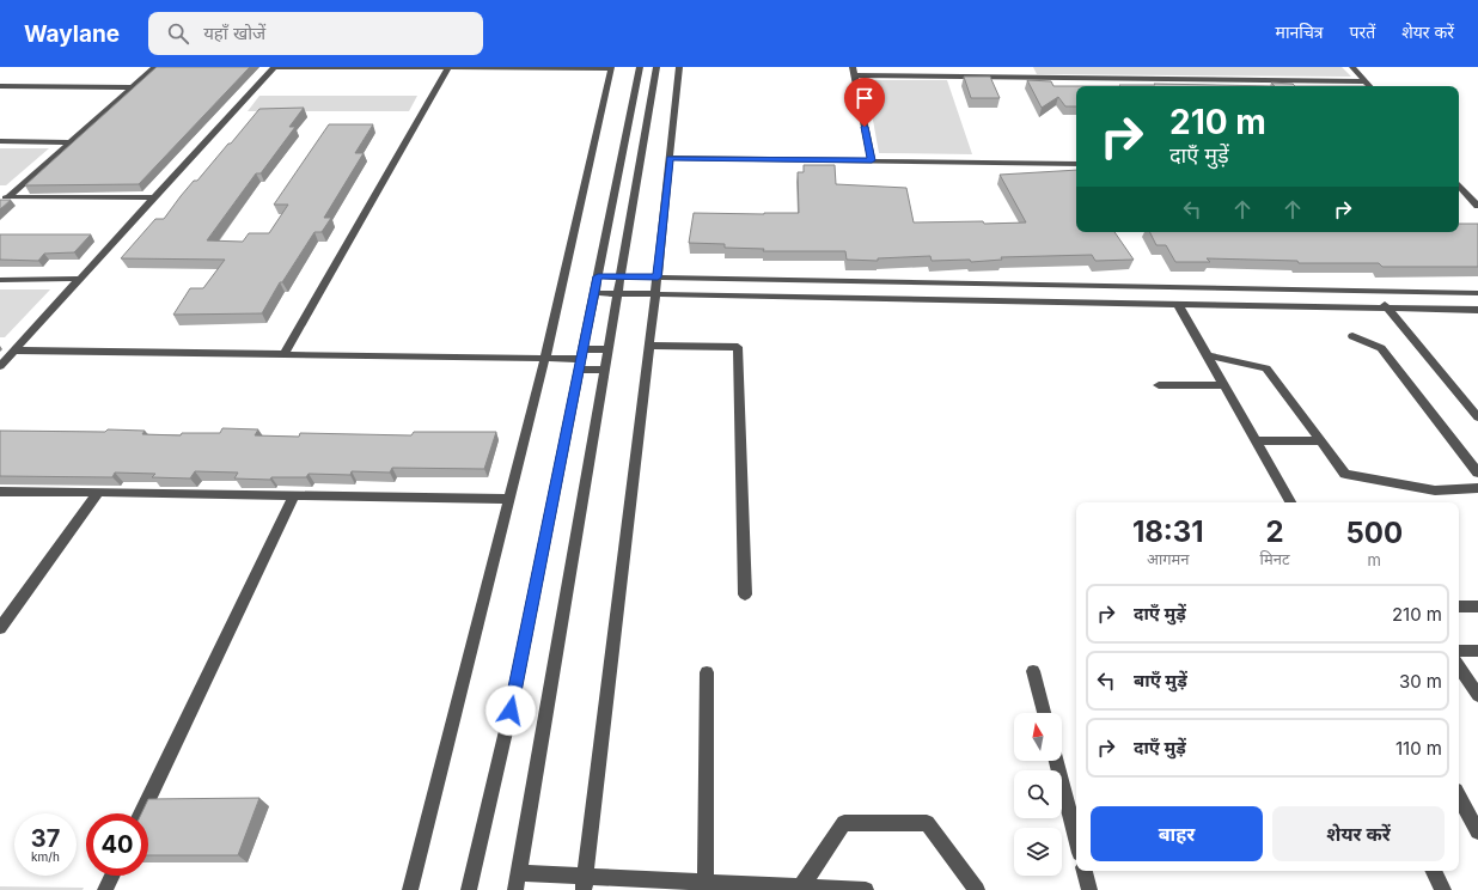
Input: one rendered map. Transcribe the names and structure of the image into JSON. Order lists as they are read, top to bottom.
{
  "north": "top",
  "page": {
    "header": "Waylane",
    "search": "यहाँ खोजें",
    "nav": ["मानचित्र", "परतें", "शेयर करें"],
    "turn": ["210 m", "दाएँ मुड़ें"],
    "eta": [
      "18:31",
      "आगमन",
      "2",
      "मिनट",
      "500",
      "m"
    ],
    "list": [
      {
        "name": "दाएँ मुड़ें",
        "value": "210 m"
      },
      {
        "name": "बाएँ मुड़ें",
        "value": "30 m"
      },
      {
        "name": "दाएँ मुड़ें",
        "value": "110 m"
      }
    ],
    "buttons": ["बाहर", "शेयर करें"],
    "speed": "37 km/h",
    "limit": "40"
  }
}
